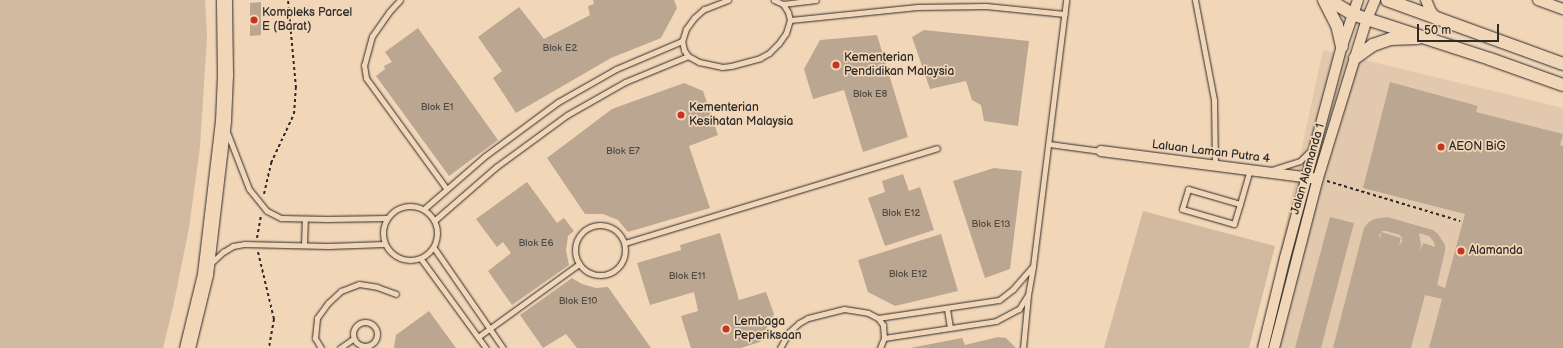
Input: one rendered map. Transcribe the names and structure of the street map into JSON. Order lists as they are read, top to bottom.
{
  "streets": {
    "street": ["Laluan Laman Putra 4", "Jalan Alamanda 1"]
  },
  "crossings": [
    ["Laluan Laman Putra 4", "Jalan Alamanda 1"]
  ],
  "places": [
    "Kompleks Parcel E (Barat)",
    "Kementerian Pendidikan Malaysia",
    "Kementerian Kesihatan Malaysia",
    "AEON BiG",
    "Alamanda",
    "Lembaga Peperiksaan"
  ],
  "house_numbers": [
    "Blok E2",
    "Blok E8",
    "Blok E1",
    "Blok E7",
    "Blok E12",
    "Blok E13",
    "Blok E6",
    "Blok E12",
    "Blok E11",
    "Blok E10"
  ],
  "scale_bar": "50 m"
}
